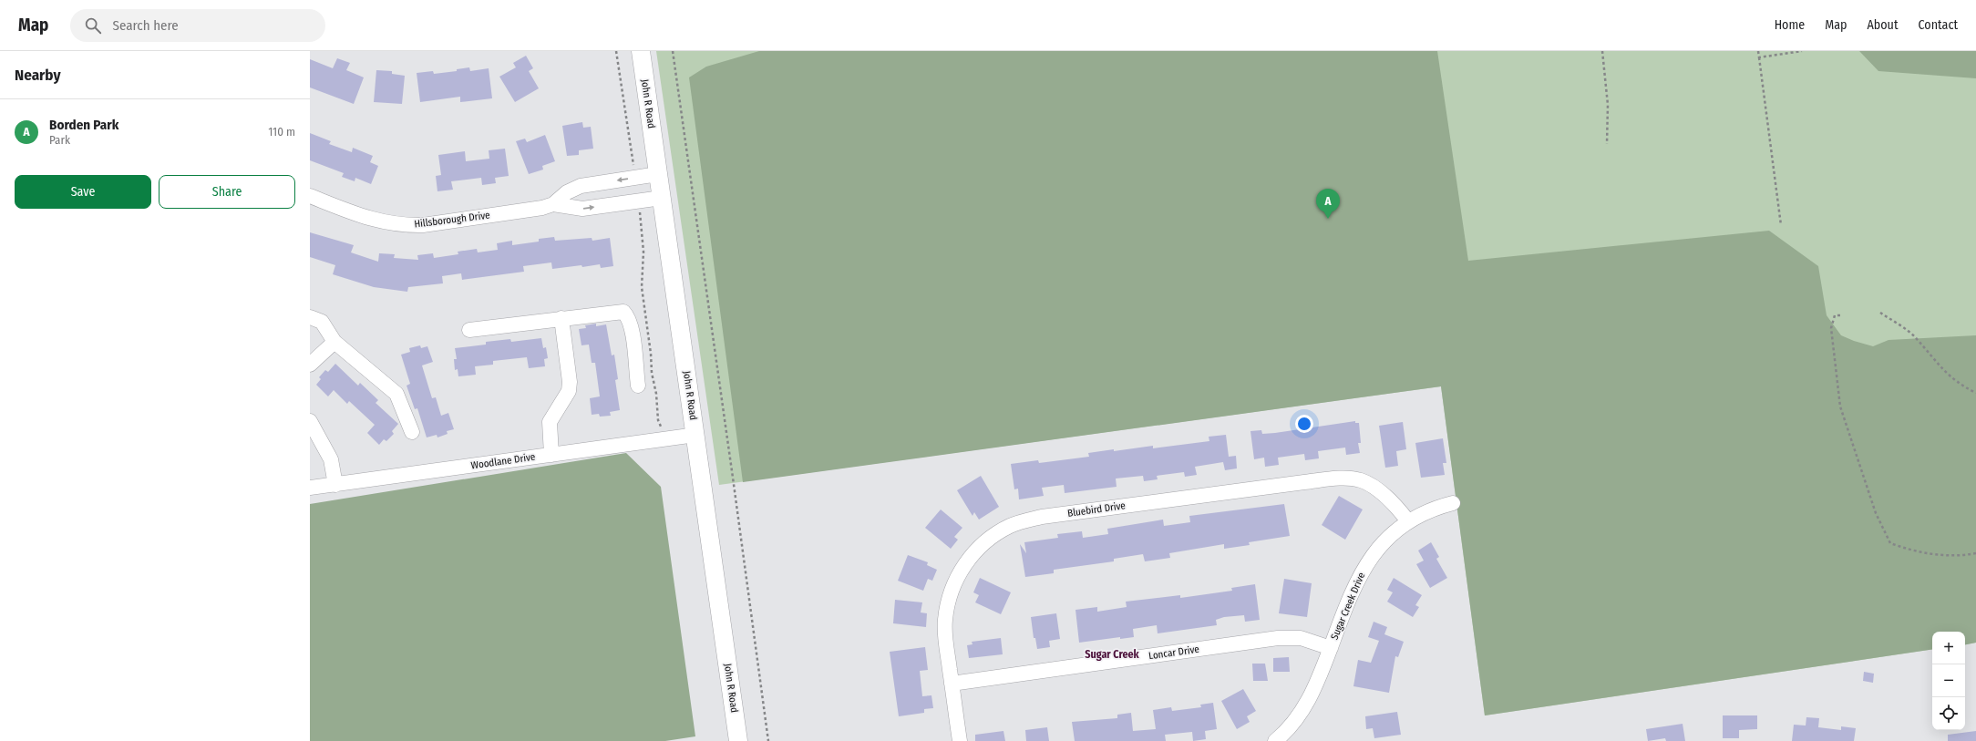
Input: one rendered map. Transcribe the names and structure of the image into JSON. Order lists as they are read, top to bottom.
{
  "streets": {
    "main road": ["John R Road"],
    "street": [
      "Hillsborough Drive",
      "Woodlane Drive",
      "Bluebird Drive",
      "Sugar Creek Drive",
      "Loncar Drive"
    ]
  },
  "crossings": [
    ["John R Road", "Hillsborough Drive"],
    ["John R Road", "Woodlane Drive"],
    ["Bluebird Drive", "Sugar Creek Drive"],
    ["Bluebird Drive", "Loncar Drive"],
    ["Sugar Creek Drive", "Loncar Drive"]
  ],
  "districts": ["Sugar Creek"],
  "page": {
    "header": "Map",
    "search": "Search here",
    "nav": [
      "Home",
      "Map",
      "About",
      "Contact"
    ],
    "heading": "Nearby",
    "list": [
      {
        "mark": "A",
        "name": "Borden Park",
        "note": "Park",
        "value": "110 m"
      }
    ],
    "buttons": ["Save", "Share"],
    "pins": "A",
    "map_buttons": ["+", "−"]
  }
}
